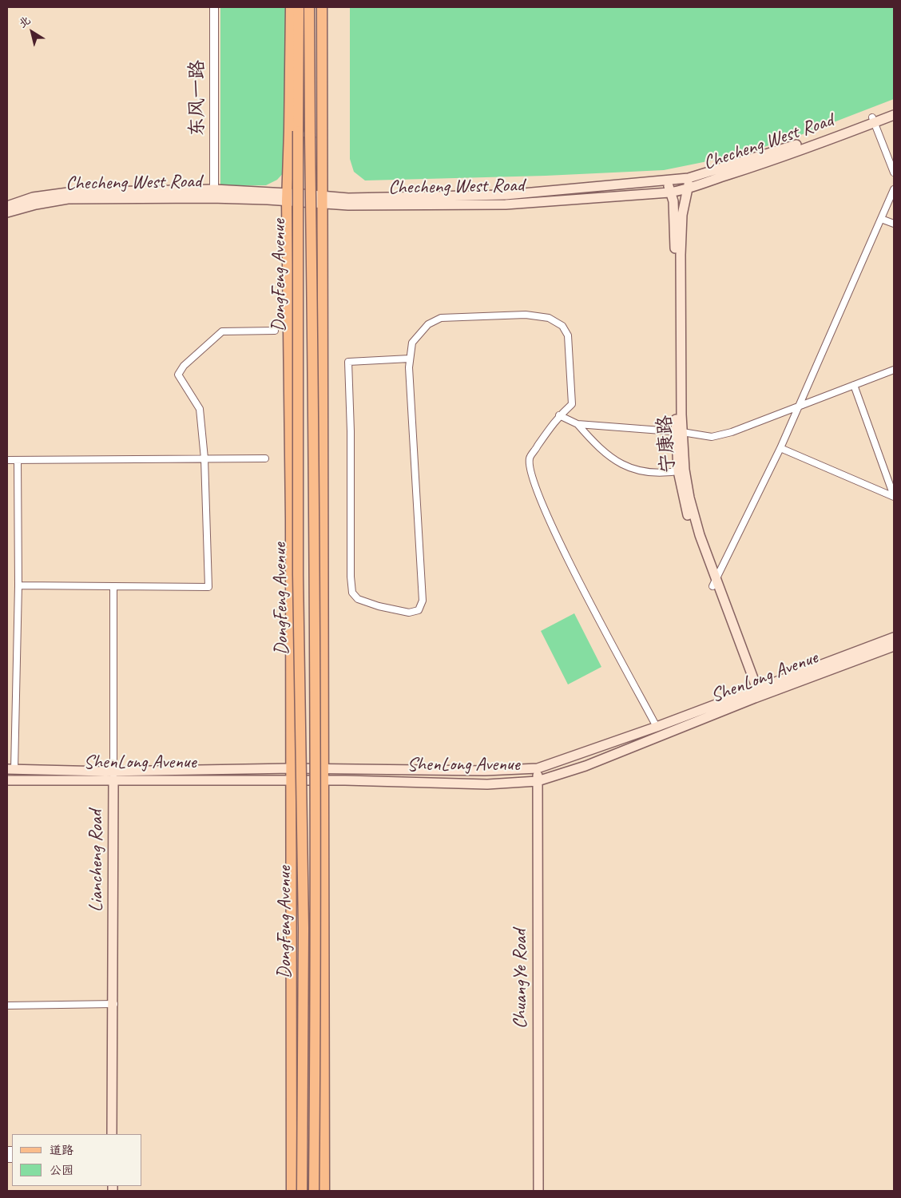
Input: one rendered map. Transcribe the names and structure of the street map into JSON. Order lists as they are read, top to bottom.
{
  "streets": {
    "main road": [
      "Checheng West Road",
      "DongFeng Avenue",
      "宁康路",
      "ShenLong Avenue",
      "Liancheng Road",
      "ChuangYe Road"
    ],
    "street": ["东风一路"]
  },
  "crossings": [
    ["东风一路", "Checheng West Road"],
    ["Checheng West Road", "宁康路"],
    ["宁康路", "ShenLong Avenue"],
    ["ShenLong Avenue", "Liancheng Road"],
    ["ShenLong Avenue", "ChuangYe Road"]
  ],
  "legend": ["道路", "公园"],
  "north": "top left"
}
